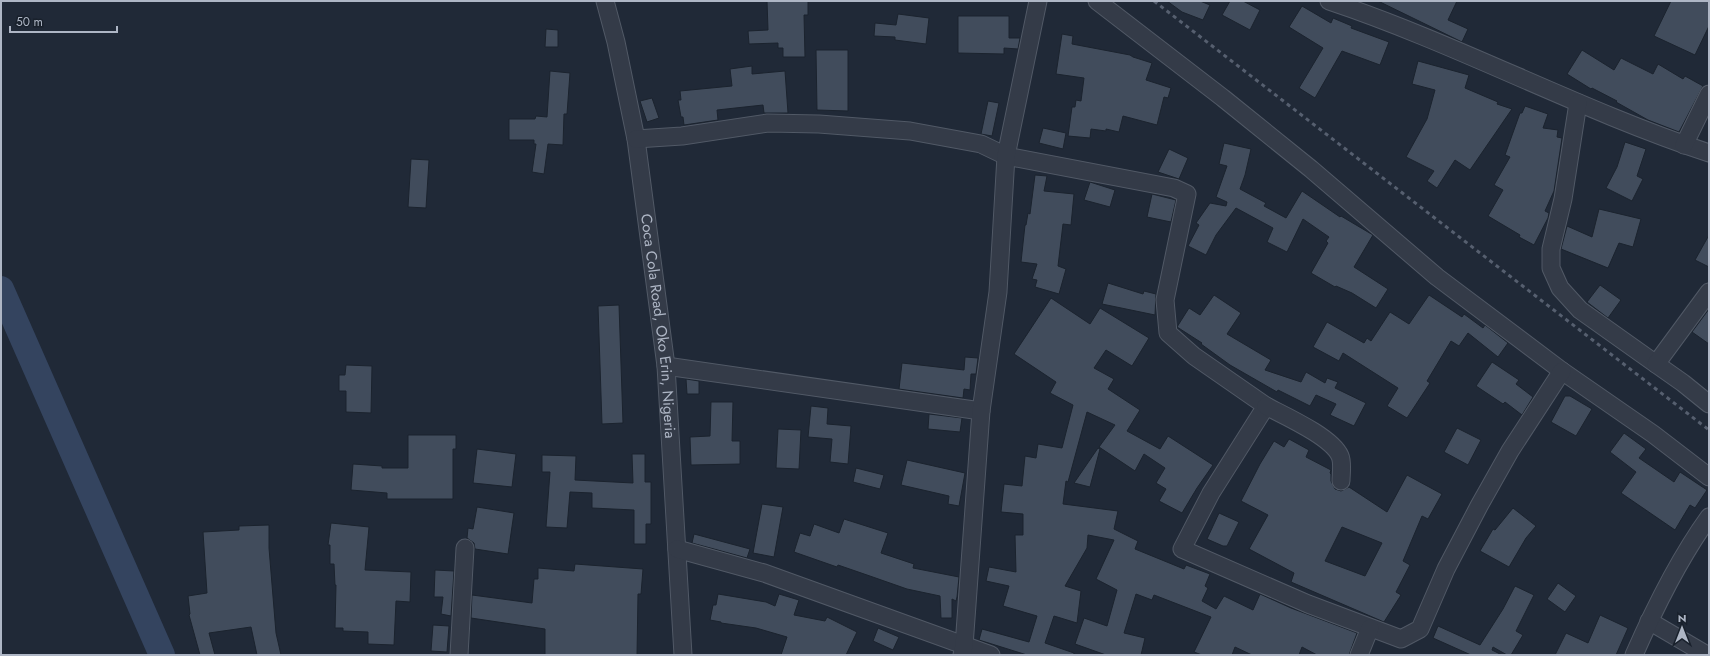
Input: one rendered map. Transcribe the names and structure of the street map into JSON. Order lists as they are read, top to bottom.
{
  "streets": {
    "street": ["Coca Cola Road, Oko Erin, Nigeria"]
  },
  "scale_bar": "50 m",
  "north": "top"
}
